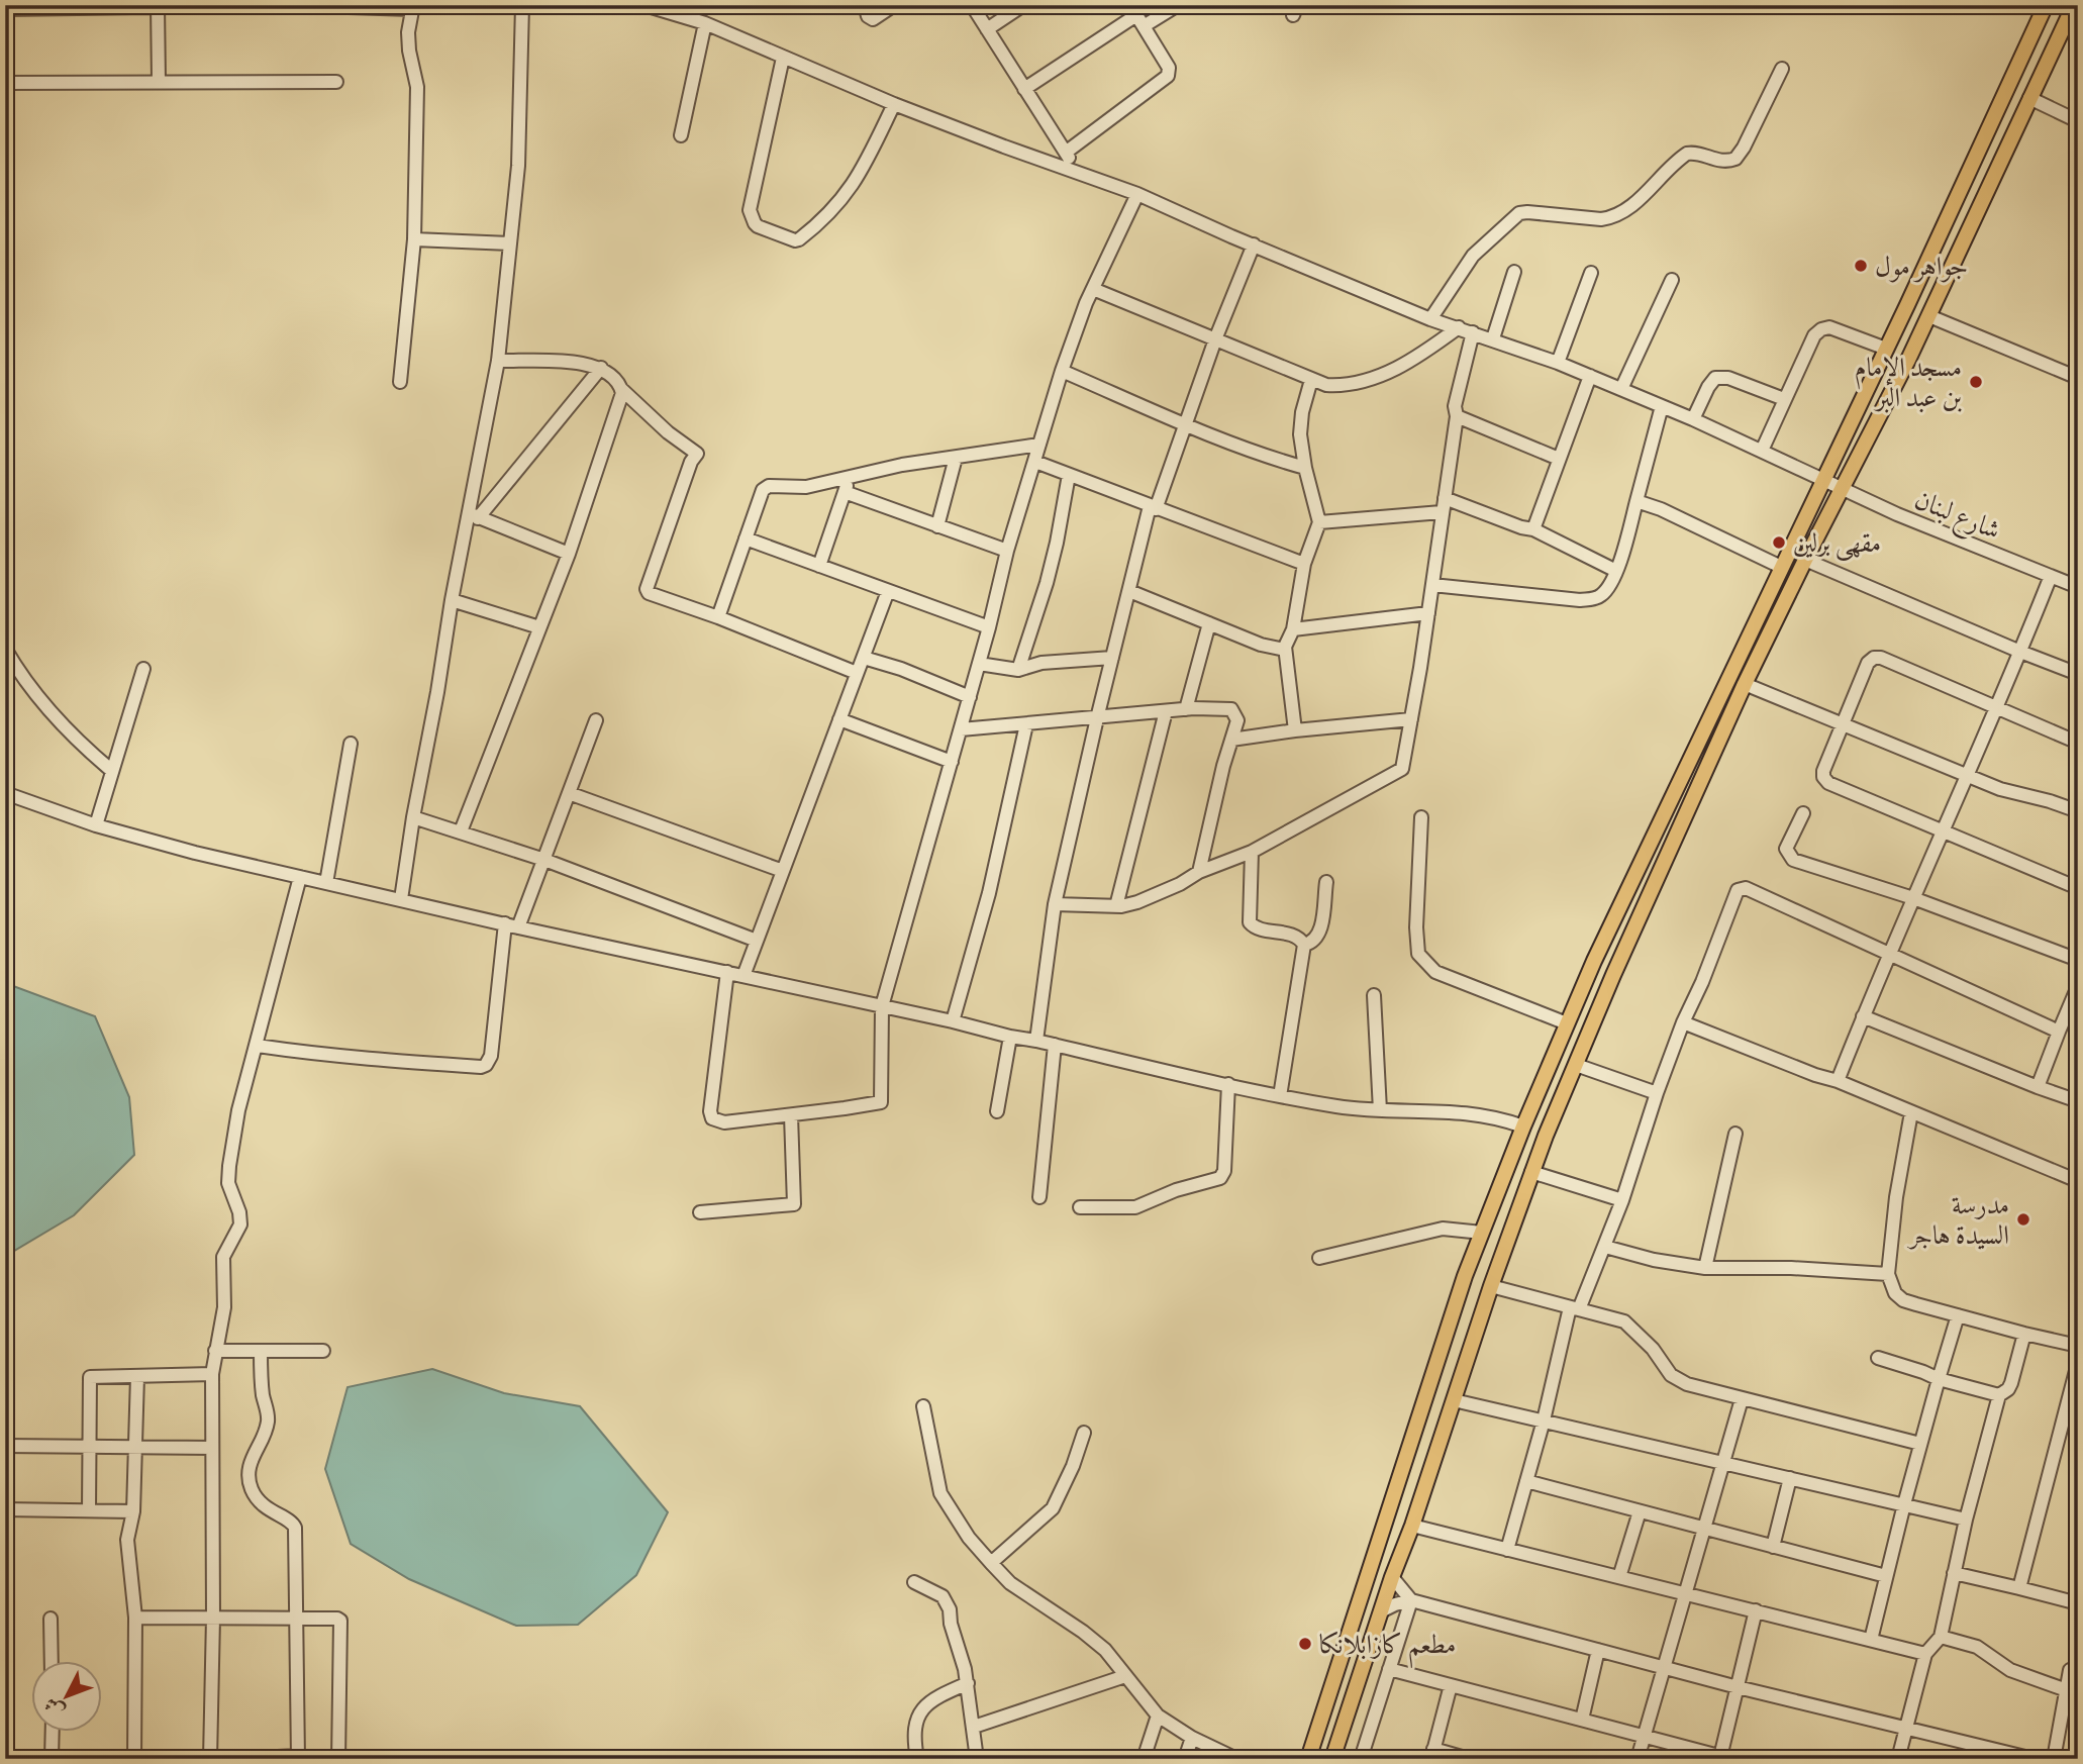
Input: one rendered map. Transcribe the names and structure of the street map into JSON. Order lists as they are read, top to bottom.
{
  "streets": {
    "street": ["شارع لبنان"]
  },
  "places": [
    "جواهر مول",
    "مسجد الإمام بن عبد البر",
    "مقهى برلين",
    "مدرسة السيدة هاجر",
    "مطعم كازابلانكا"
  ],
  "north": "bottom left"
}
